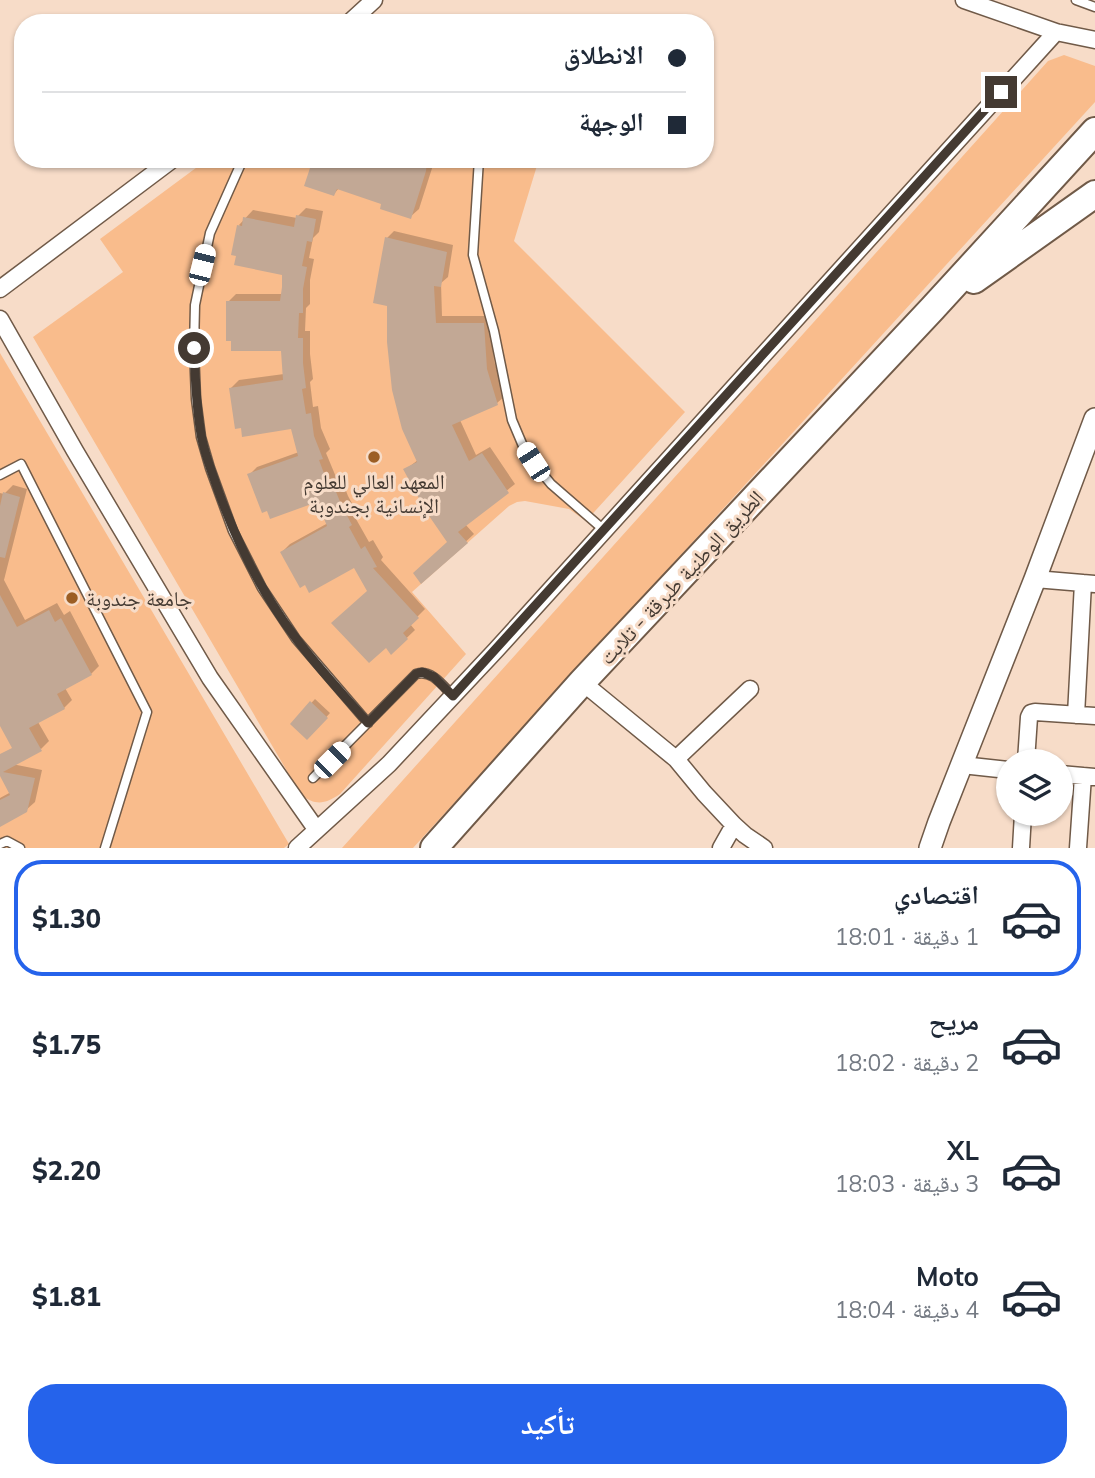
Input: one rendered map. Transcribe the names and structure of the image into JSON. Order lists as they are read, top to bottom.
{
  "streets": {
    "main road": ["الطريق الوطنية طبرقة - تلابت"]
  },
  "places": ["المعهد العالي للعلوم الإنسانية بجندوبة", "جامعة جندوبة"],
  "page": {
    "banner": ["الانطلاق", "الوجهة"],
    "list": [
      {
        "name": "اقتصادي",
        "note": "1 دقيقة · 18:01",
        "value": "$1.30"
      },
      {
        "name": "مريح",
        "note": "2 دقيقة · 18:02",
        "value": "$1.75"
      },
      {
        "name": "XL",
        "note": "3 دقيقة · 18:03",
        "value": "$2.20"
      },
      {
        "name": "Moto",
        "note": "4 دقيقة · 18:04",
        "value": "$1.81"
      }
    ],
    "buttons": "تأكيد"
  }
}
